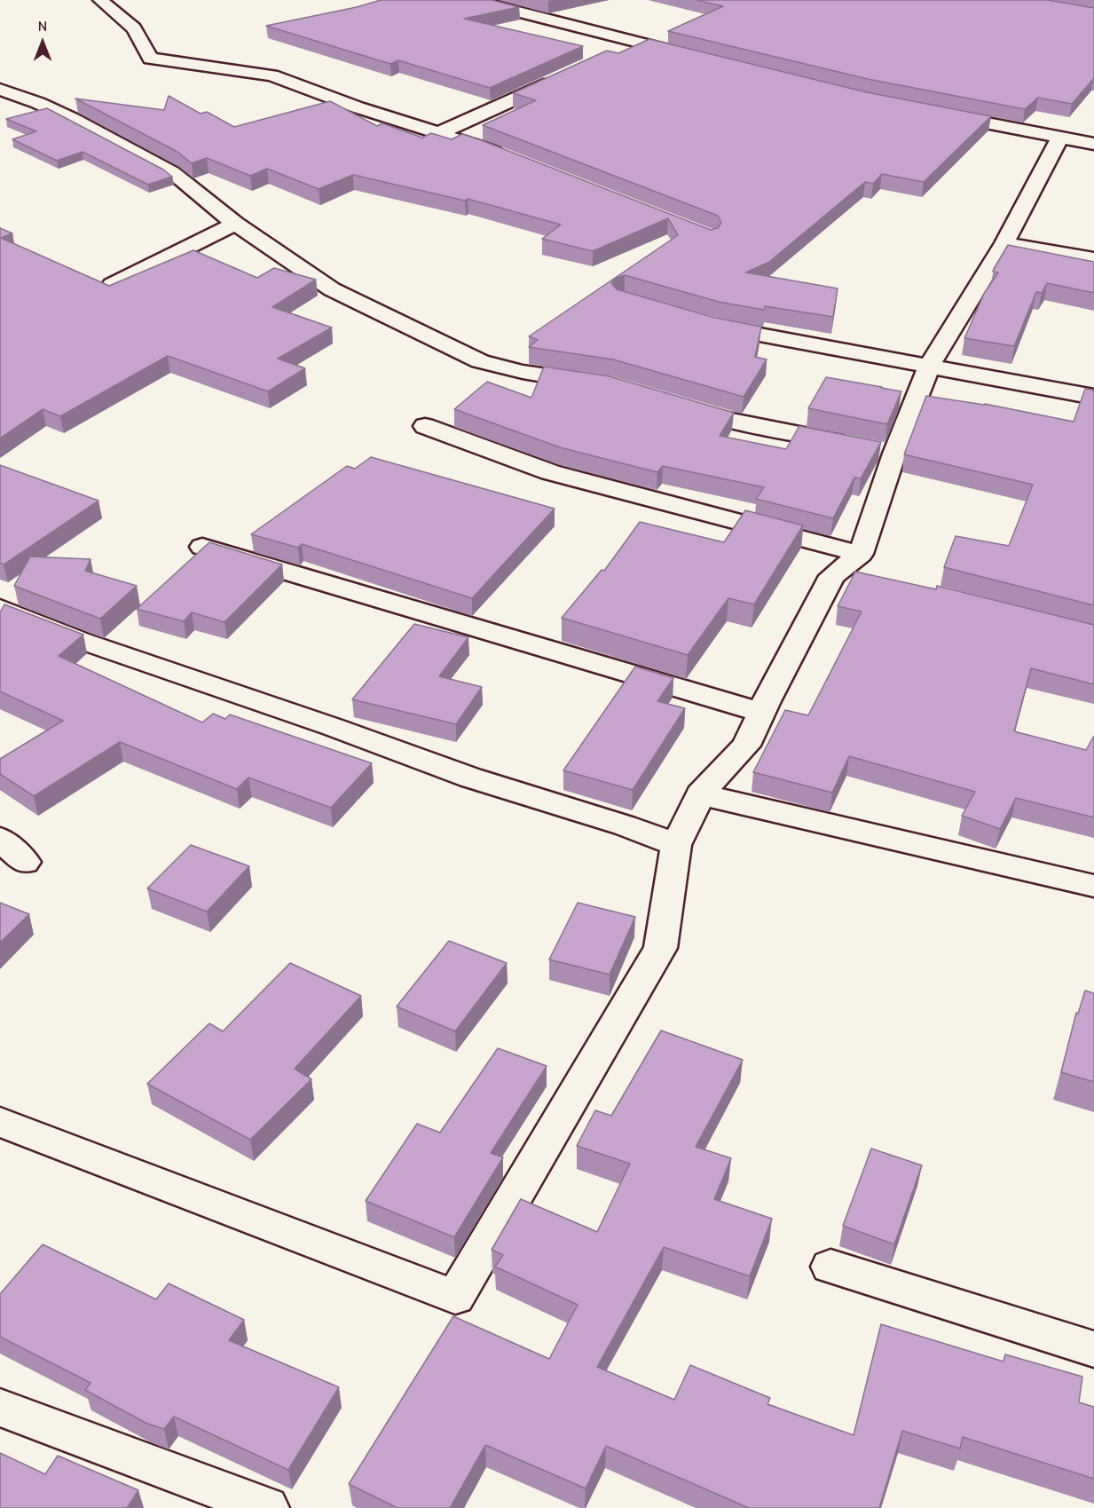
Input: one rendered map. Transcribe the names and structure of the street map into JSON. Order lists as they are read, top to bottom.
{
  "north": "top"
}
